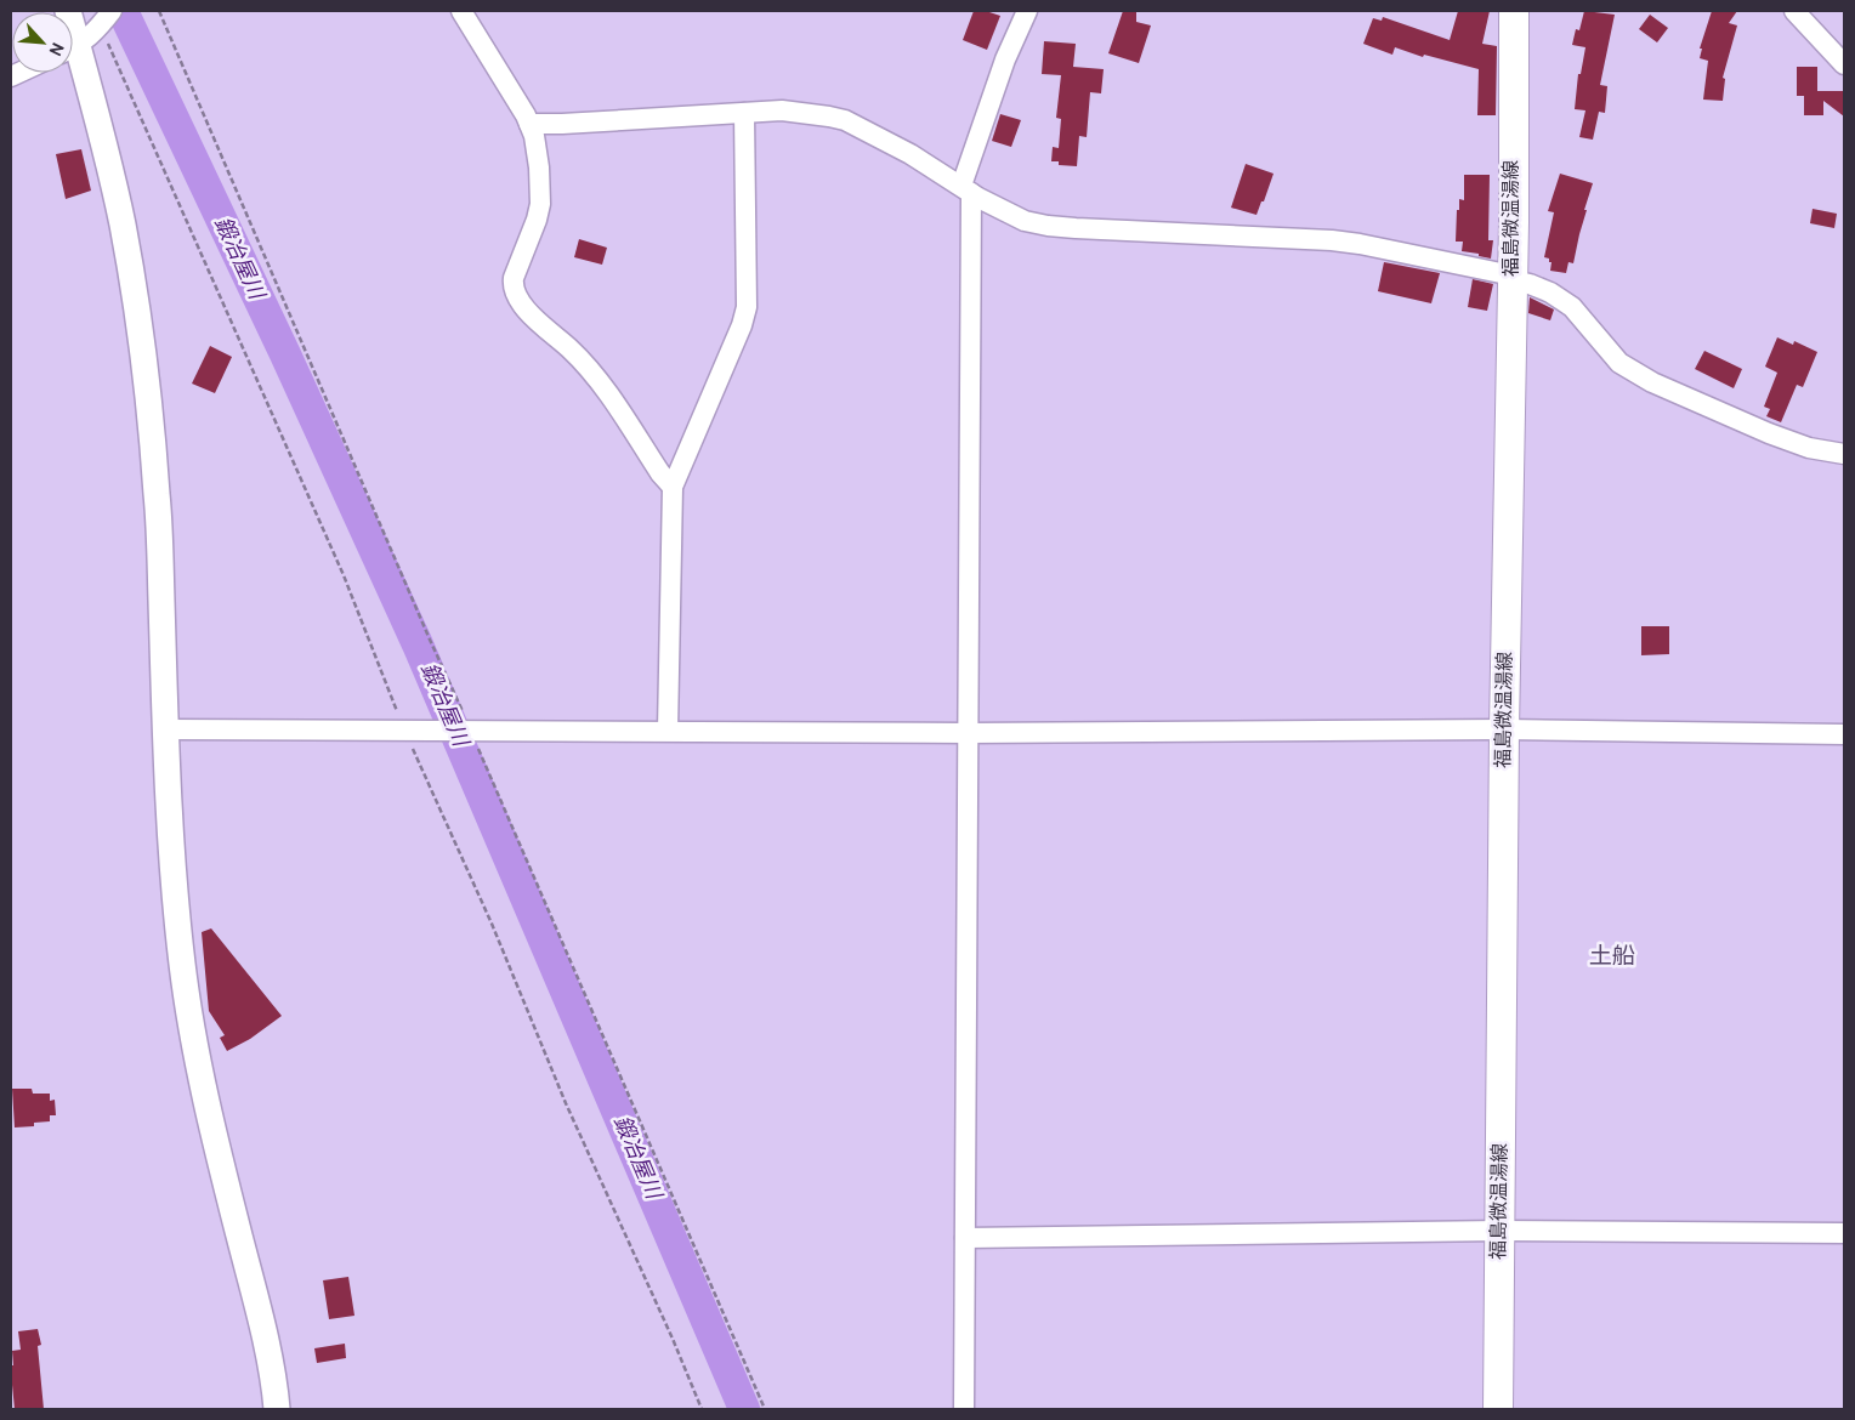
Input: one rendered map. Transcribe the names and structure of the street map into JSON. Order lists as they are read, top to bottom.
{
  "streets": {
    "main road": ["福島微温湯線"]
  },
  "districts": ["土船"],
  "water": ["鍛冶屋川"],
  "north": "bottom right"
}
